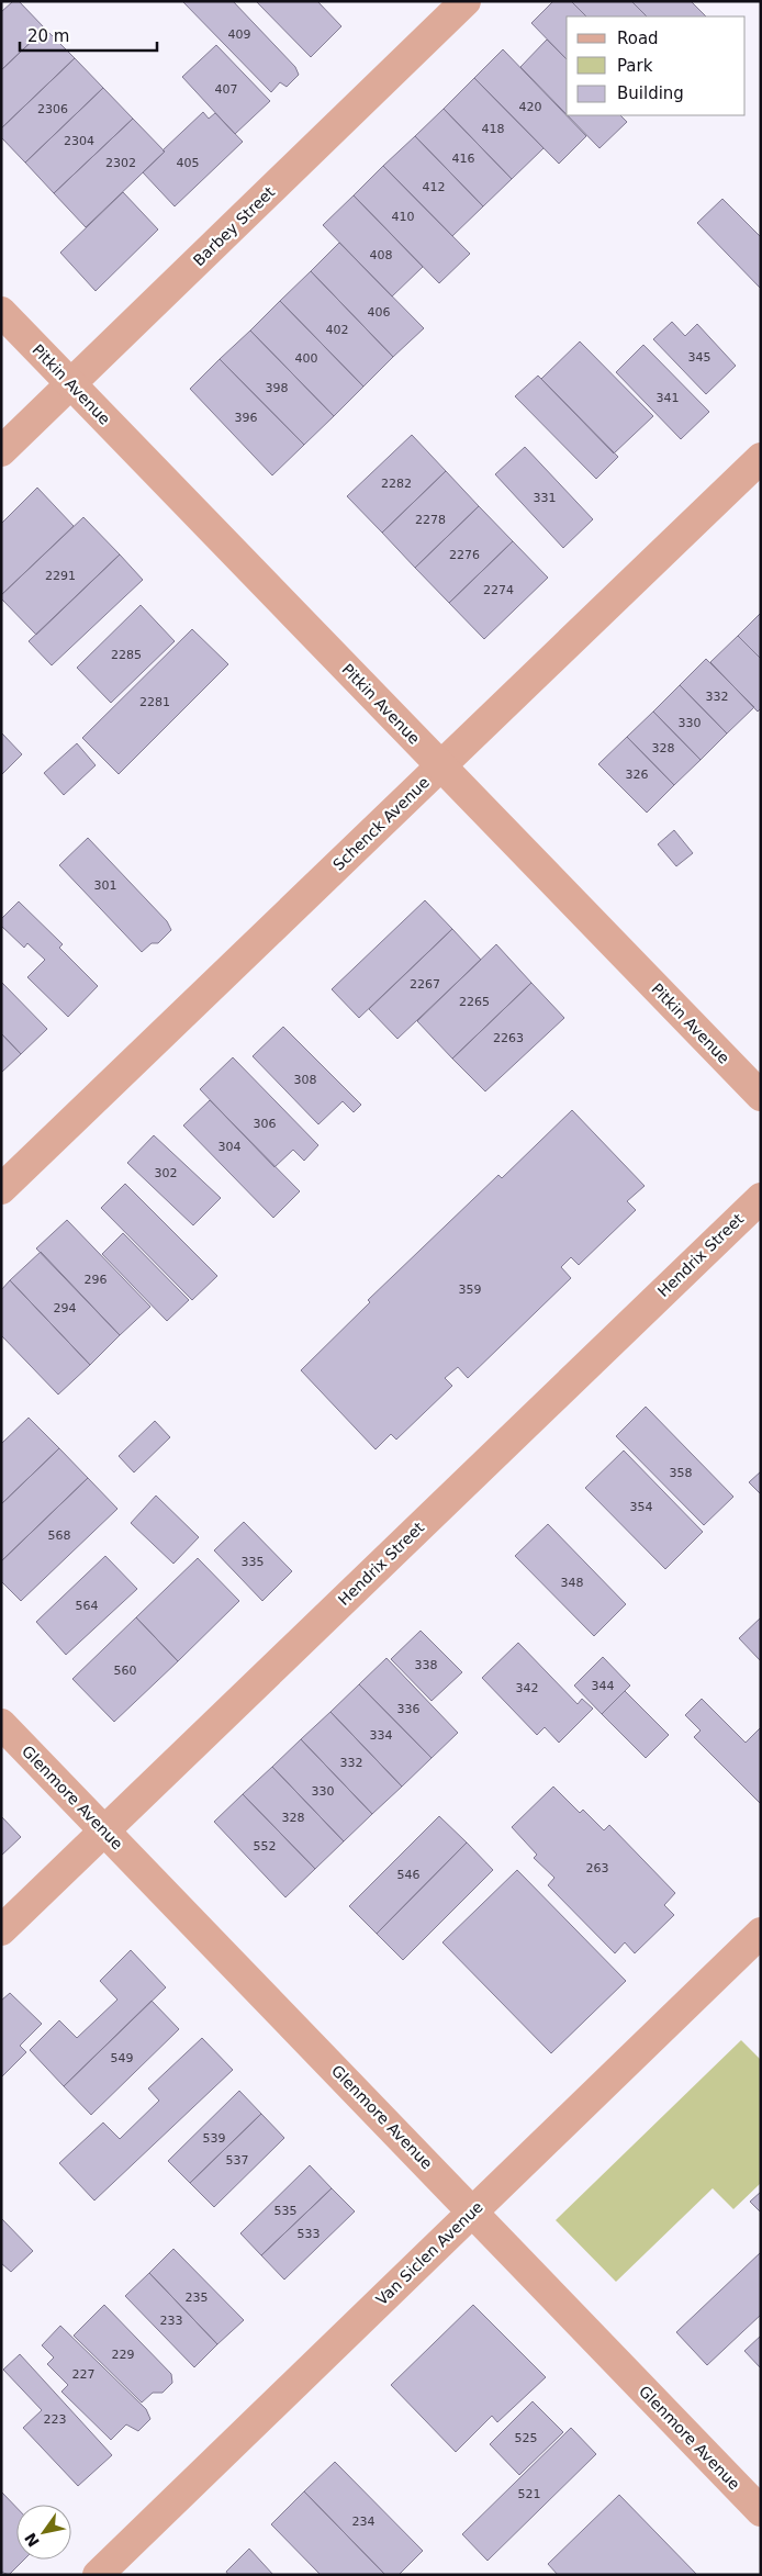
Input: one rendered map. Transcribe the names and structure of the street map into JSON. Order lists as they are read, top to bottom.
{
  "streets": {
    "street": [
      "Barbey Street",
      "Pitkin Avenue",
      "Schenck Avenue",
      "Hendrix Street",
      "Glenmore Avenue",
      "Van Siclen Avenue"
    ]
  },
  "crossings": [
    ["Barbey Street", "Pitkin Avenue"],
    ["Pitkin Avenue", "Schenck Avenue"],
    ["Hendrix Street", "Glenmore Avenue"],
    ["Glenmore Avenue", "Van Siclen Avenue"]
  ],
  "house_numbers": [
    "409",
    "407",
    "420",
    "2306",
    "418",
    "2304",
    "416",
    "2302",
    "405",
    "412",
    "410",
    "408",
    "406",
    "402",
    "345",
    "400",
    "398",
    "341",
    "396",
    "2282",
    "331",
    "2278",
    "2276",
    "2291",
    "2274",
    "2285",
    "332",
    "2281",
    "330",
    "328",
    "326",
    "301",
    "2267",
    "2265",
    "2263",
    "308",
    "306",
    "304",
    "302",
    "296",
    "359",
    "294",
    "358",
    "354",
    "568",
    "335",
    "348",
    "564",
    "338",
    "560",
    "344",
    "342",
    "336",
    "334",
    "332",
    "330",
    "328",
    "552",
    "263",
    "546",
    "549",
    "539",
    "537",
    "535",
    "533",
    "235",
    "233",
    "229",
    "227",
    "223",
    "525",
    "521",
    "234"
  ],
  "legend": ["Road", "Park", "Building"],
  "scale_bar": "20 m",
  "north": "bottom left"
}
